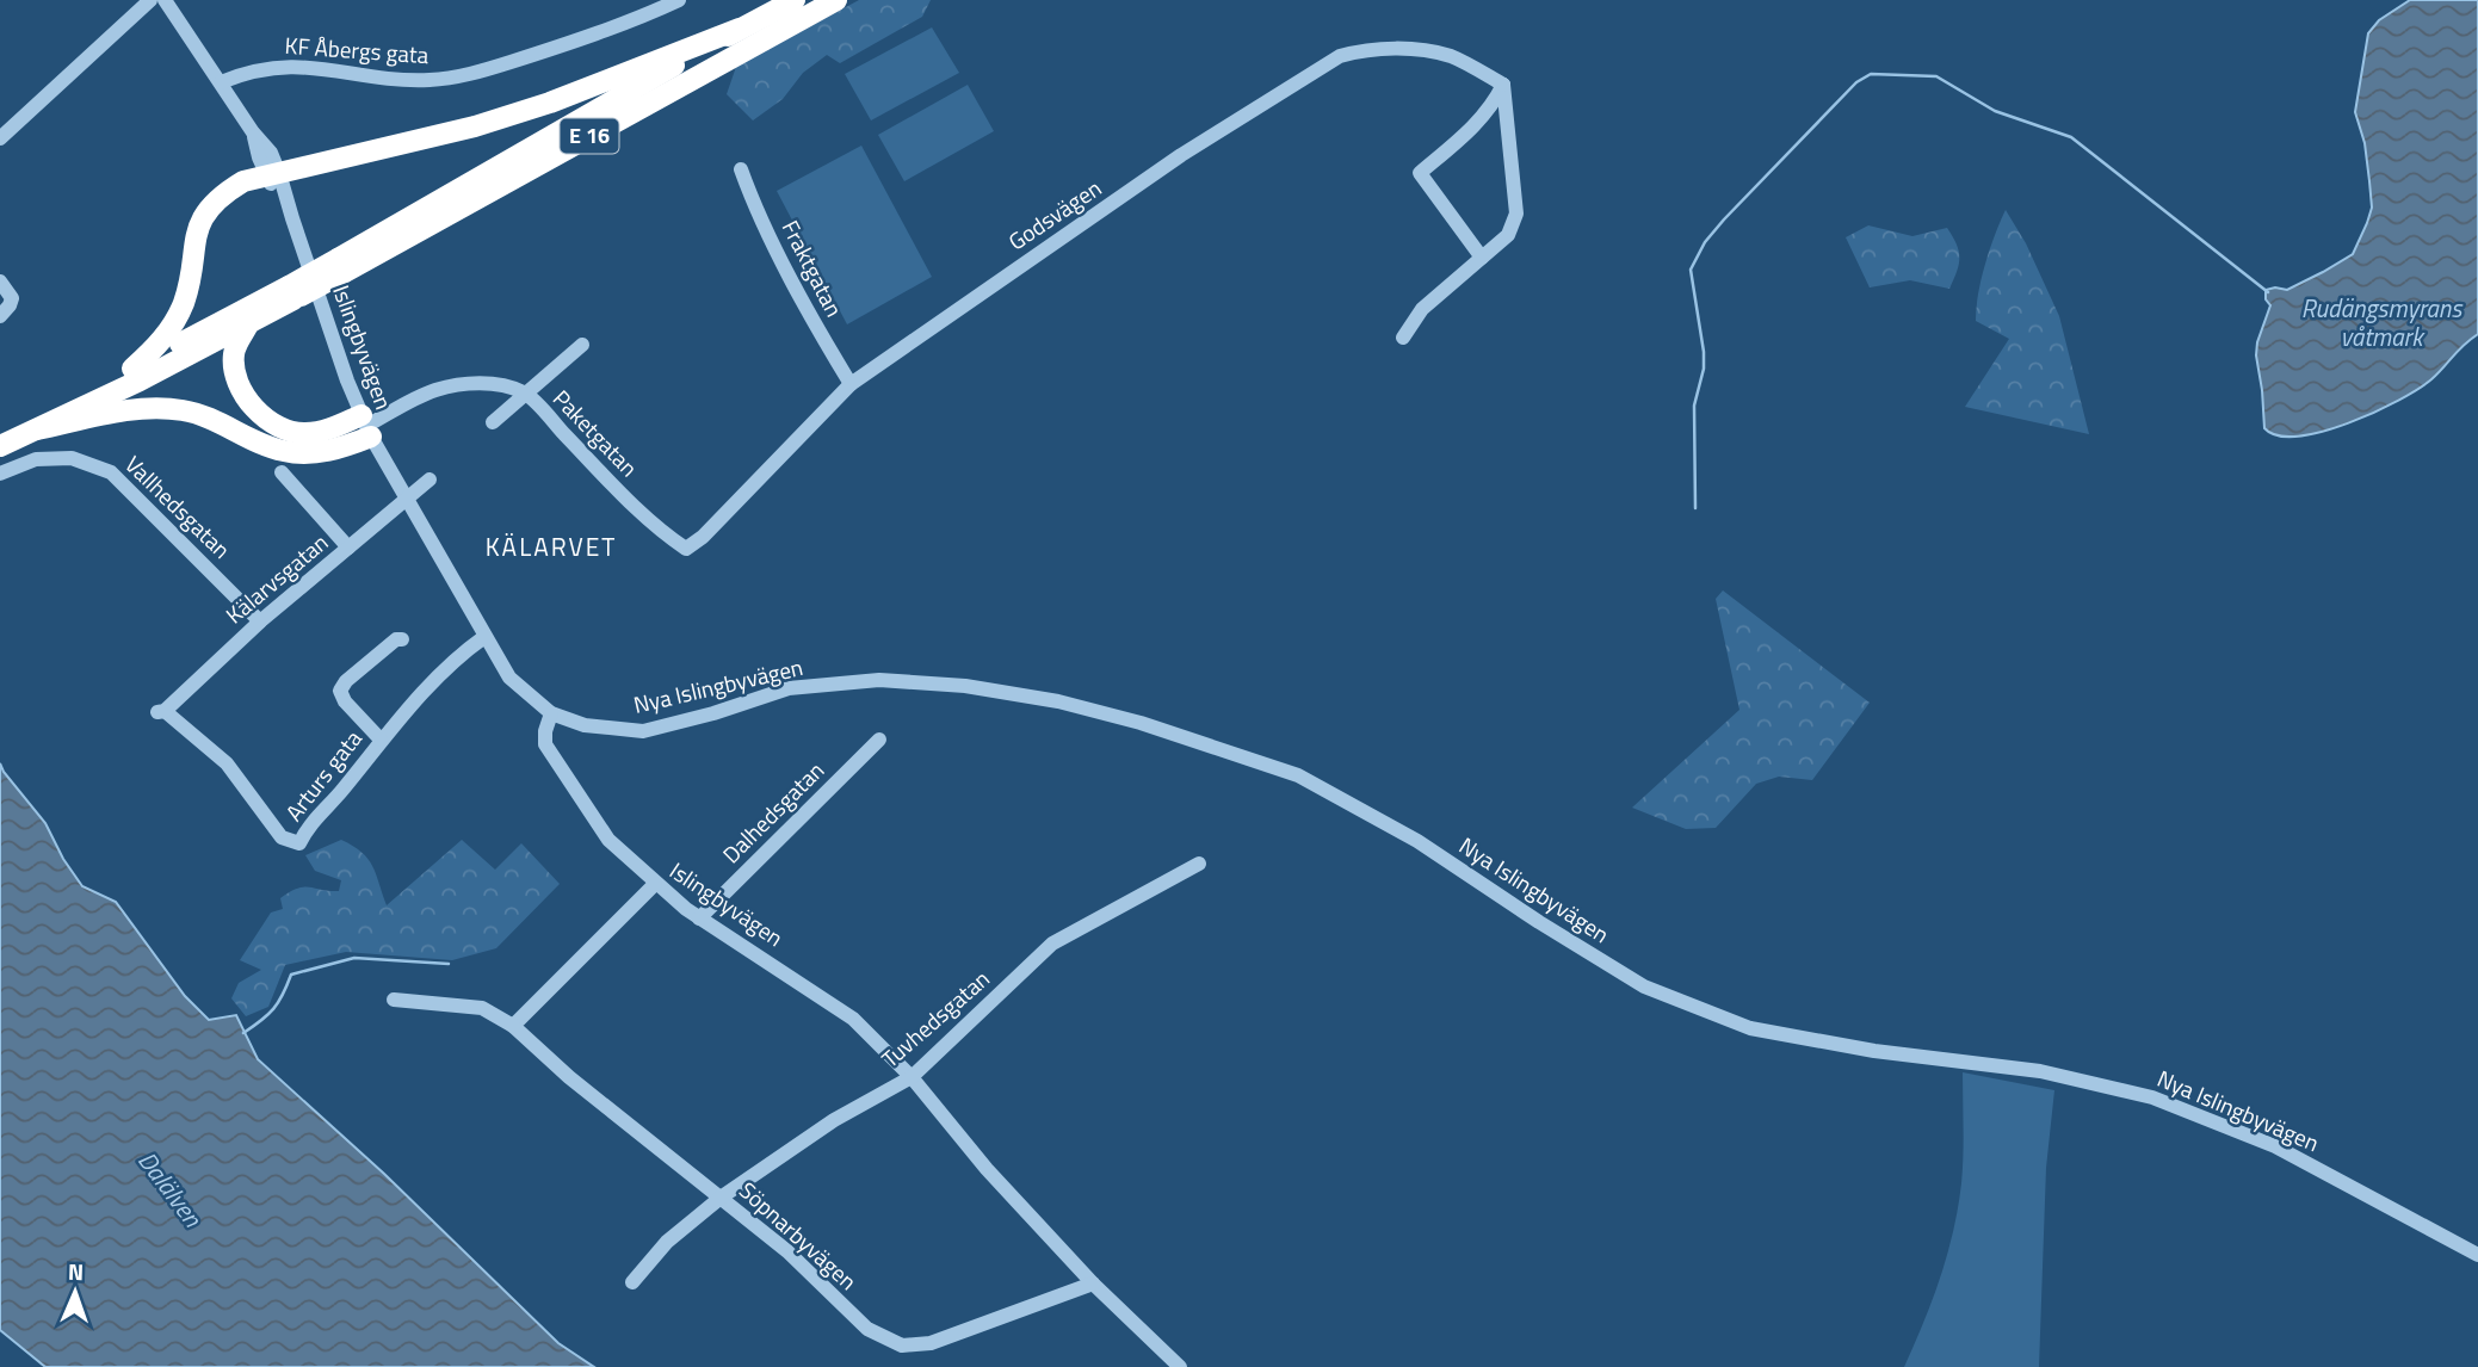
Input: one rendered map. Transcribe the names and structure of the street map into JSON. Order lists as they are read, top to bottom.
{
  "streets": {
    "highway": ["E 16"],
    "street": [
      "KF Åbergs gata",
      "Godsvägen",
      "Fraktgatan",
      "Islingbyvägen",
      "Paketgatan",
      "Vallhedsgatan",
      "Kälarvsgatan",
      "Nya Islingbyvägen",
      "Arturs gata",
      "Dalhedsgatan",
      "Tuvhedsgatan",
      "Söpnarbyvägen"
    ]
  },
  "crossings": [
    ["KF Åbergs gata", "Islingbyvägen"],
    ["Godsvägen", "Fraktgatan"],
    ["Godsvägen", "Paketgatan"],
    ["Islingbyvägen", "Paketgatan"],
    ["Islingbyvägen", "Kälarvsgatan"],
    ["Islingbyvägen", "Nya Islingbyvägen"],
    ["Islingbyvägen", "Arturs gata"],
    ["Islingbyvägen", "Dalhedsgatan"],
    ["Islingbyvägen", "Tuvhedsgatan"],
    ["Islingbyvägen", "Söpnarbyvägen"],
    ["Vallhedsgatan", "Kälarvsgatan"],
    ["Kälarvsgatan", "Arturs gata"],
    ["Tuvhedsgatan", "Söpnarbyvägen"]
  ],
  "districts": ["KÄLARVET"],
  "water": ["Rudängsmyrans våtmark", "Dalälven"],
  "north": "top"
}
